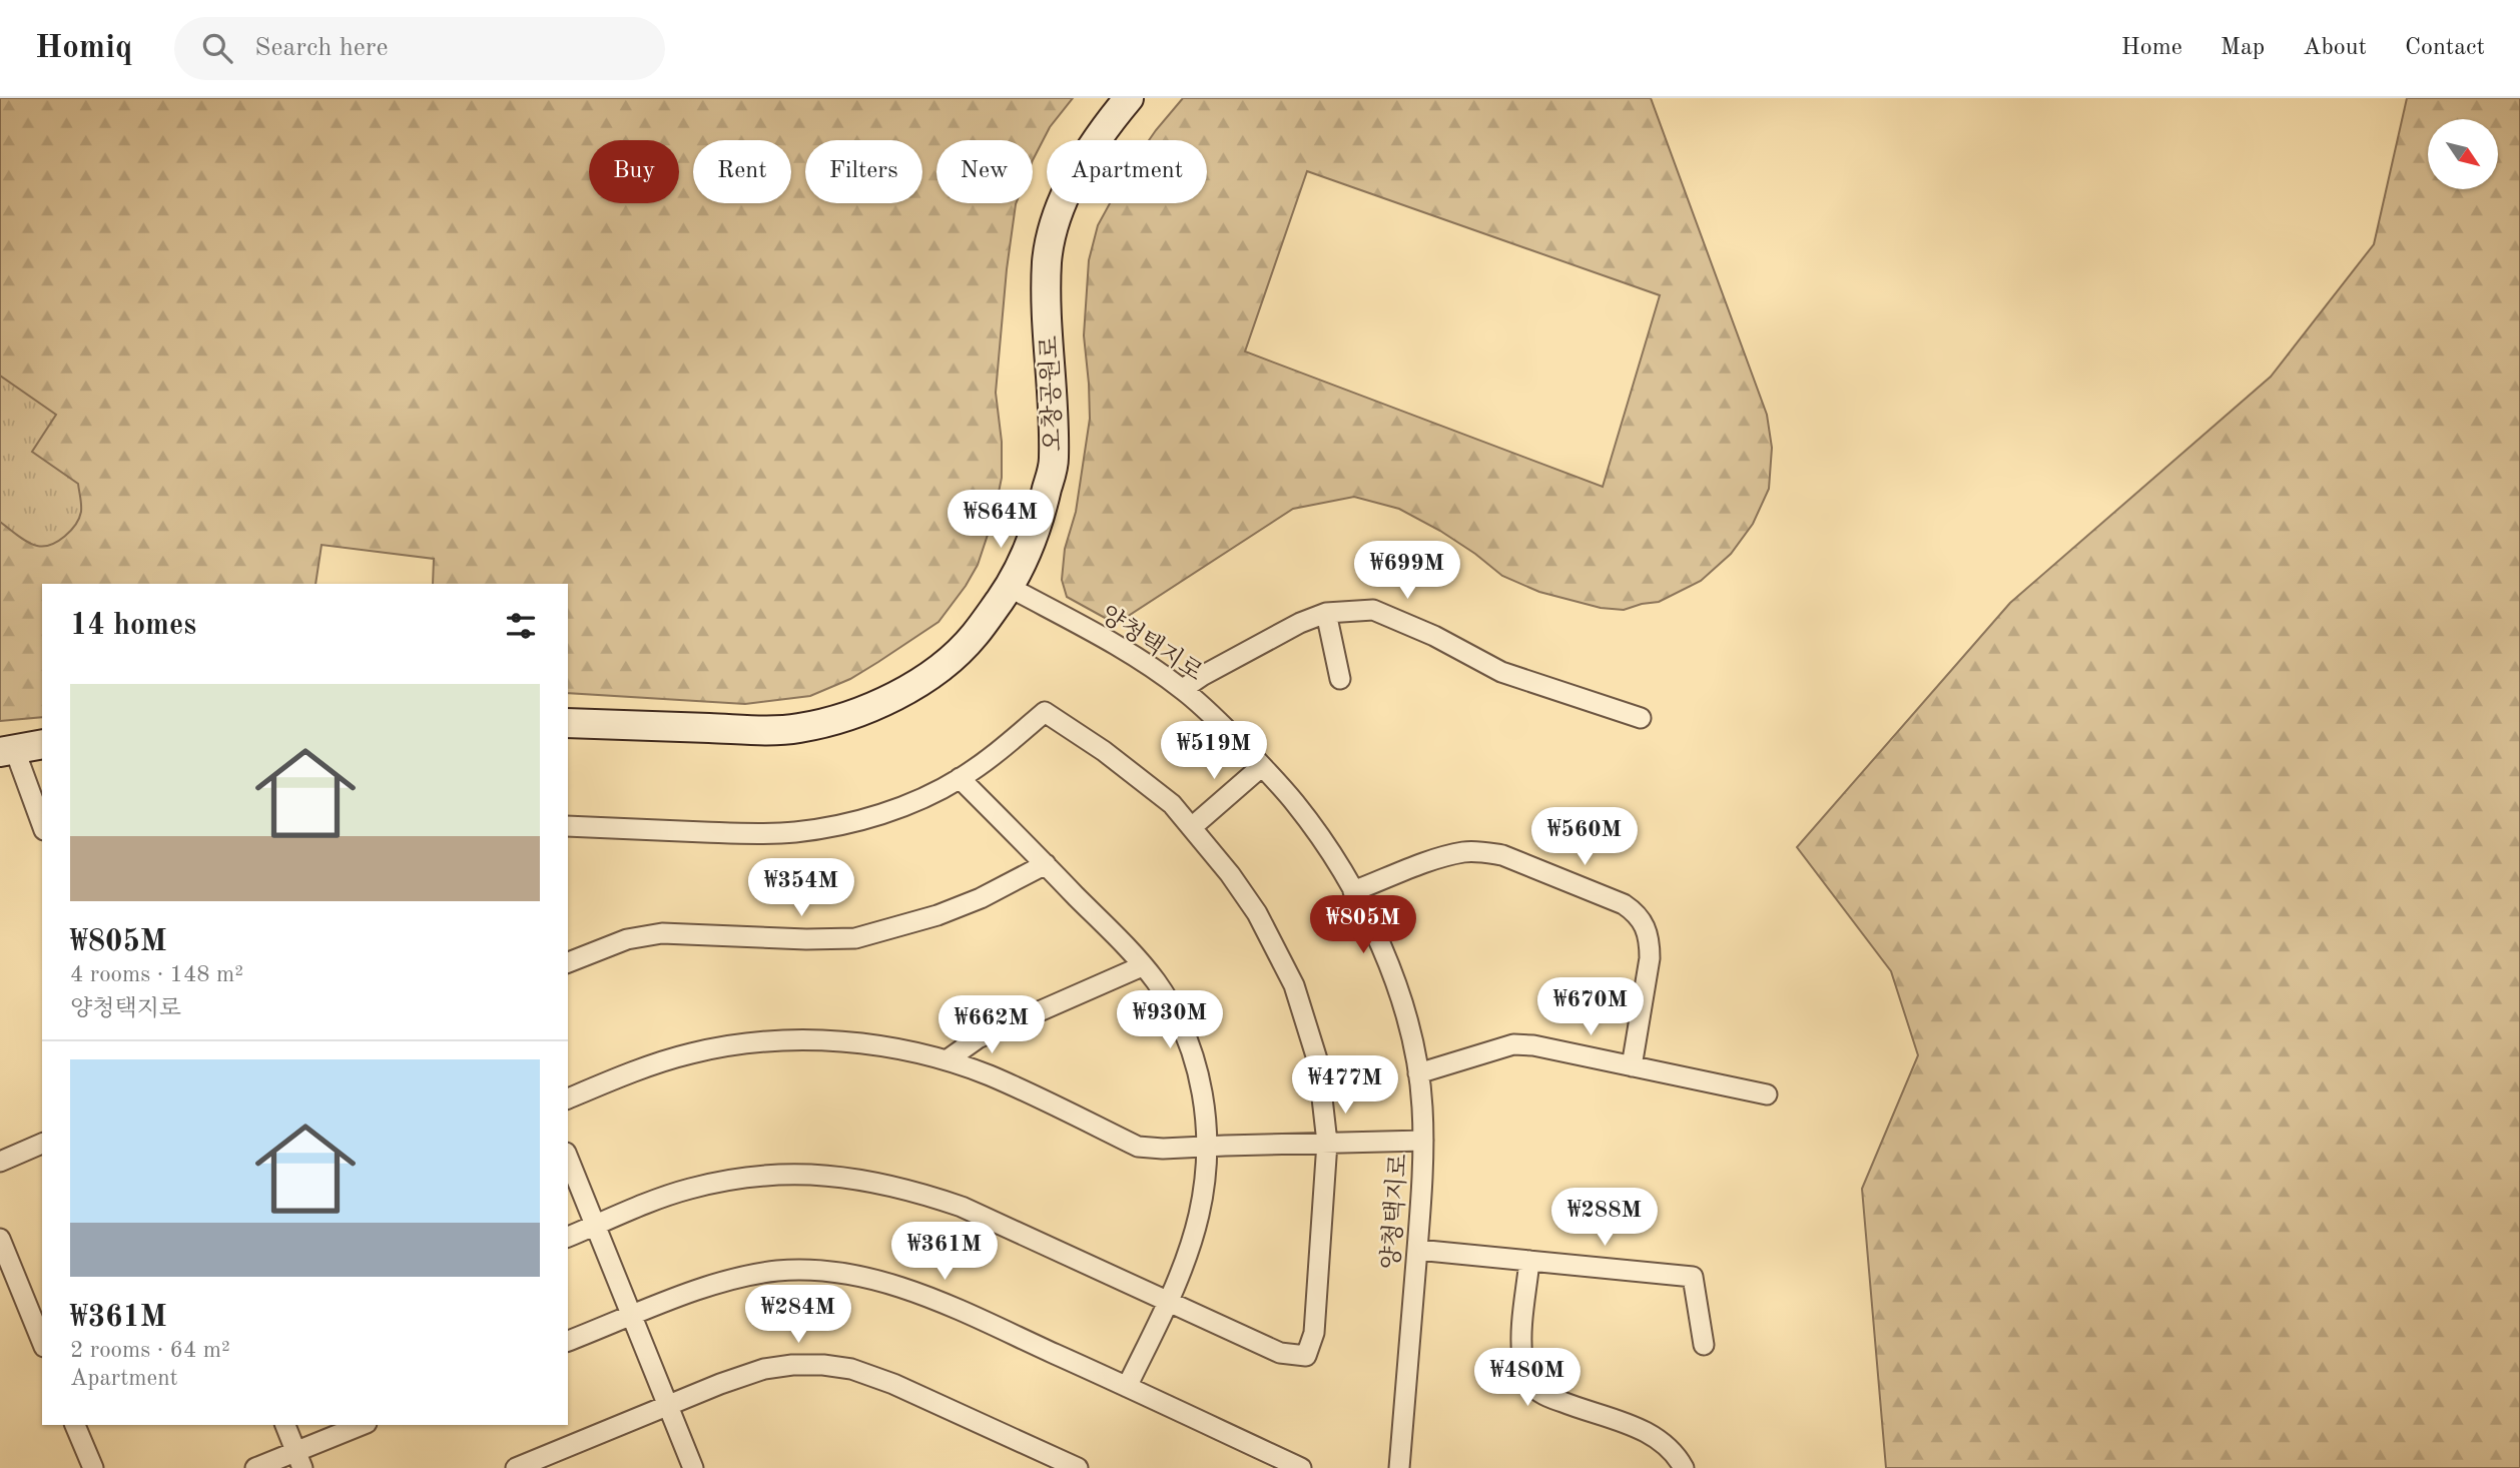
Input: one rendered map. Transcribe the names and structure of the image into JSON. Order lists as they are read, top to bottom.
{
  "streets": {
    "street": ["오창공원로", "양청택지로"]
  },
  "crossings": [
    ["오창공원로", "양청택지로"]
  ],
  "north": "bottom right",
  "page": {
    "header": "Homiq",
    "search": "Search here",
    "nav": [
      "Home",
      "Map",
      "About",
      "Contact"
    ],
    "chip": [
      "Buy",
      "Rent",
      "Filters",
      "New",
      "Apartment"
    ],
    "price": [
      "₩864M",
      "₩699M",
      "₩519M",
      "₩560M",
      "₩354M",
      "₩805M",
      "₩670M",
      "₩930M",
      "₩662M",
      "₩477M",
      "₩288M",
      "₩361M",
      "₩284M",
      "₩480M"
    ],
    "heading": "14 homes",
    "list": [
      {
        "name": "₩805M",
        "note": "4 rooms · 148 m² · 양청택지로"
      },
      {
        "name": "₩361M",
        "note": "2 rooms · 64 m² · Apartment"
      }
    ]
  }
}
